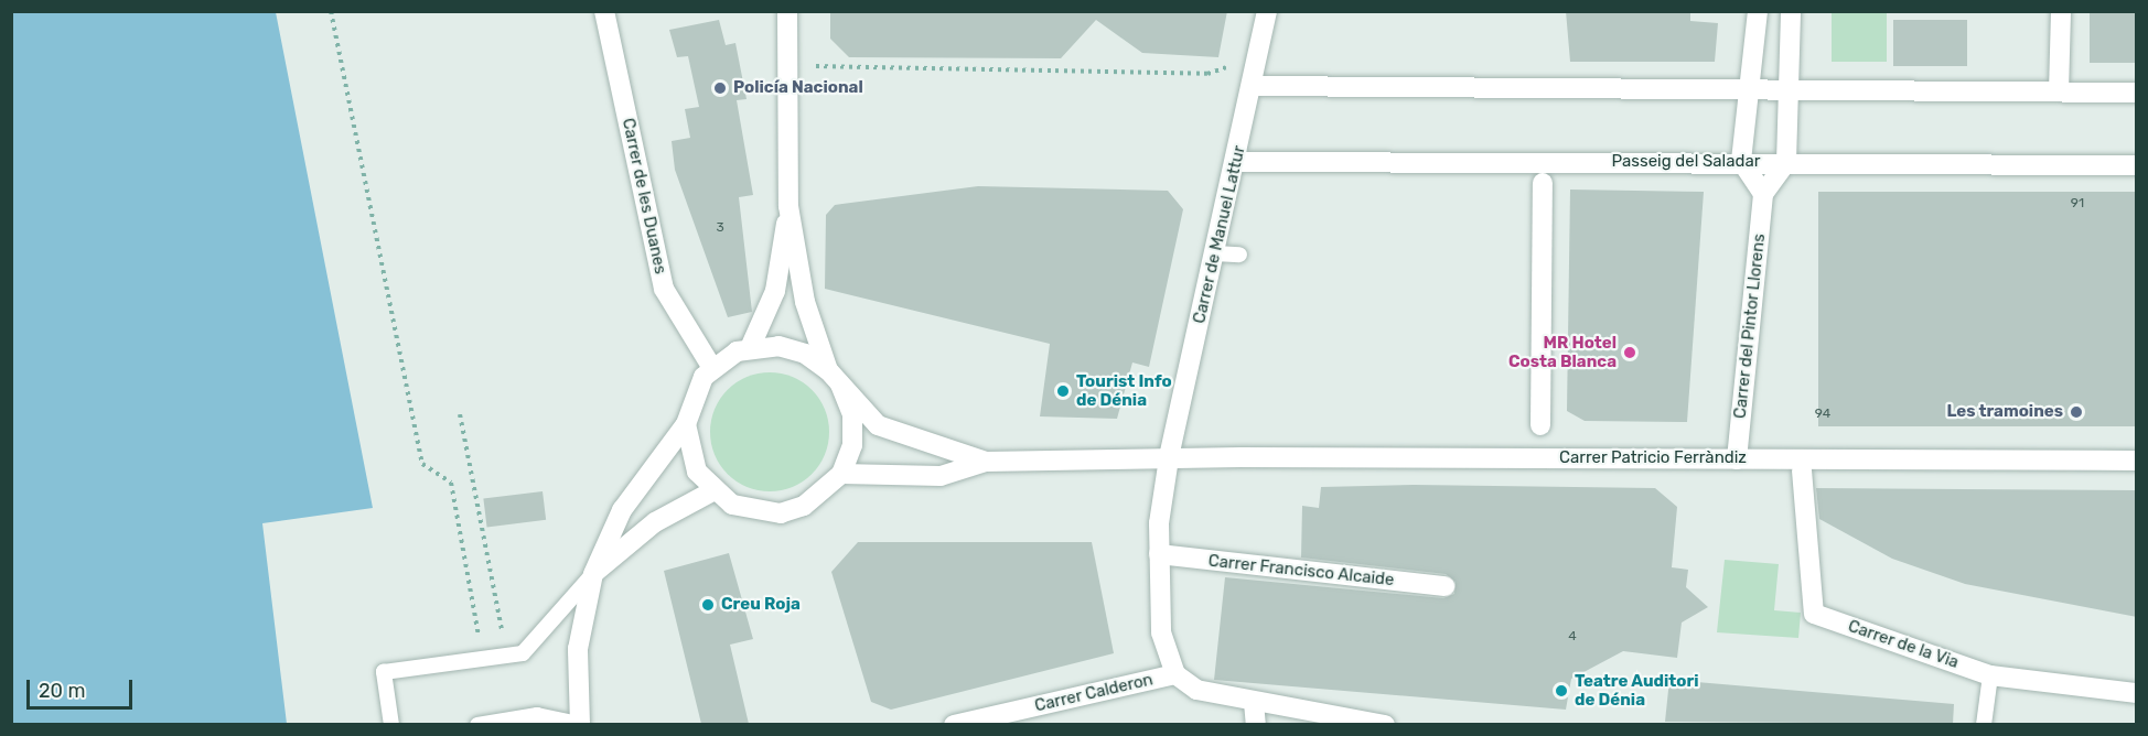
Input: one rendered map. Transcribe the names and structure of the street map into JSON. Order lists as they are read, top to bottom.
{
  "streets": {
    "street": [
      "Passeig del Saladar",
      "Carrer de les Duanes",
      "Carrer de Manuel Lattur",
      "Carrer del Pintor Llorens",
      "Carrer Patricio Ferràndiz",
      "Carrer Francisco Alcaide",
      "Carrer de la Via",
      "Carrer Calderon"
    ]
  },
  "crossings": [
    ["Passeig del Saladar", "Carrer de Manuel Lattur"],
    ["Carrer de Manuel Lattur", "Carrer Patricio Ferràndiz"],
    ["Carrer de Manuel Lattur", "Carrer Francisco Alcaide"],
    ["Carrer de Manuel Lattur", "Carrer Calderon"],
    ["Carrer del Pintor Llorens", "Carrer Patricio Ferràndiz"]
  ],
  "places": [
    "Policía Nacional",
    "MR Hotel Costa Blanca",
    "Tourist Info de Dénia",
    "Les tramoines",
    "Creu Roja",
    "Teatre Auditori de Dénia"
  ],
  "house_numbers": [
    "91",
    "3",
    "94",
    "4"
  ],
  "scale_bar": "20 m"
}
